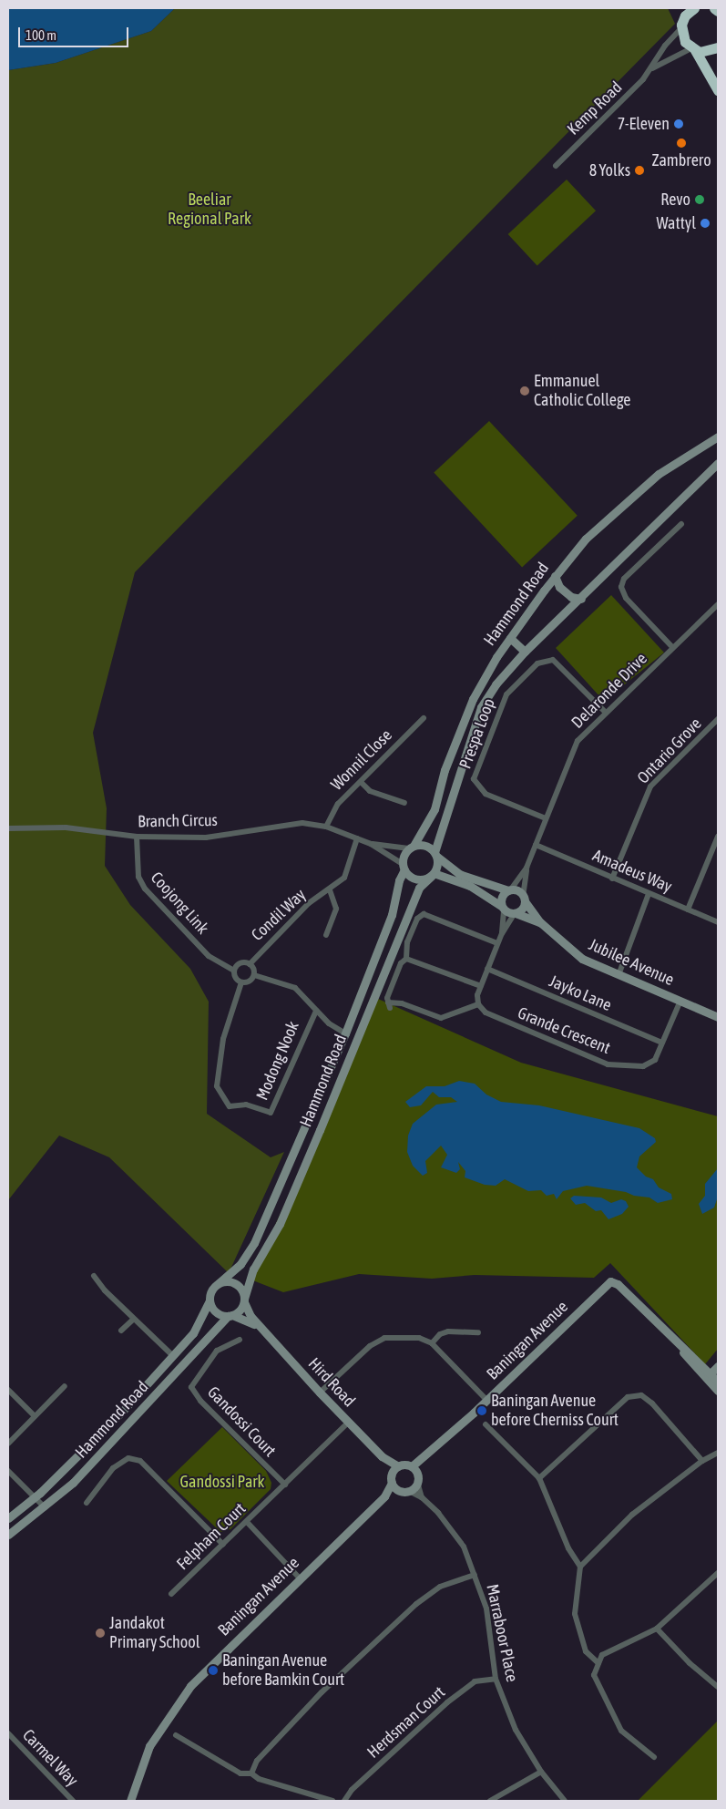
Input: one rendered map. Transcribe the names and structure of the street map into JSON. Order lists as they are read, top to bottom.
{
  "streets": {
    "main road": [
      "Hammond Road",
      "Jubilee Avenue",
      "Baningan Avenue",
      "Hird Road"
    ],
    "street": [
      "Kemp Road",
      "Delaronde Drive",
      "Prespa Loop",
      "Ontario Grove",
      "Wonnil Close",
      "Branch Circus",
      "Amadeus Way",
      "Coojong Link",
      "Condil Way",
      "Jayko Lane",
      "Grande Crescent",
      "Modong Nook",
      "Gandossi Court",
      "Felpham Court",
      "Marraboor Place",
      "Herdsman Court",
      "Carmel Way"
    ]
  },
  "crossings": [
    ["Hammond Road", "Branch Circus"],
    ["Hammond Road", "Hird Road"],
    ["Delaronde Drive", "Prespa Loop"],
    ["Delaronde Drive", "Amadeus Way"],
    ["Delaronde Drive", "Jubilee Avenue"],
    ["Ontario Grove", "Amadeus Way"],
    ["Wonnil Close", "Branch Circus"],
    ["Branch Circus", "Coojong Link"],
    ["Branch Circus", "Condil Way"],
    ["Coojong Link", "Condil Way"],
    ["Coojong Link", "Modong Nook"],
    ["Condil Way", "Modong Nook"],
    ["Jubilee Avenue", "Grande Crescent"],
    ["Jayko Lane", "Grande Crescent"],
    ["Baningan Avenue", "Hird Road"],
    ["Baningan Avenue", "Marraboor Place"],
    ["Hird Road", "Felpham Court"],
    ["Hird Road", "Marraboor Place"],
    ["Gandossi Court", "Felpham Court"],
    ["Marraboor Place", "Herdsman Court"]
  ],
  "parks": ["Beeliar Regional Park", "Gandossi Park"],
  "places": [
    "7-Eleven",
    "Zambrero",
    "8 Yolks",
    "Revo",
    "Wattyl",
    "Emmanuel Catholic College",
    "Baningan Avenue before Cherniss Court",
    "Jandakot Primary School",
    "Baningan Avenue before Bamkin Court"
  ],
  "scale_bar": "100 m"
}
